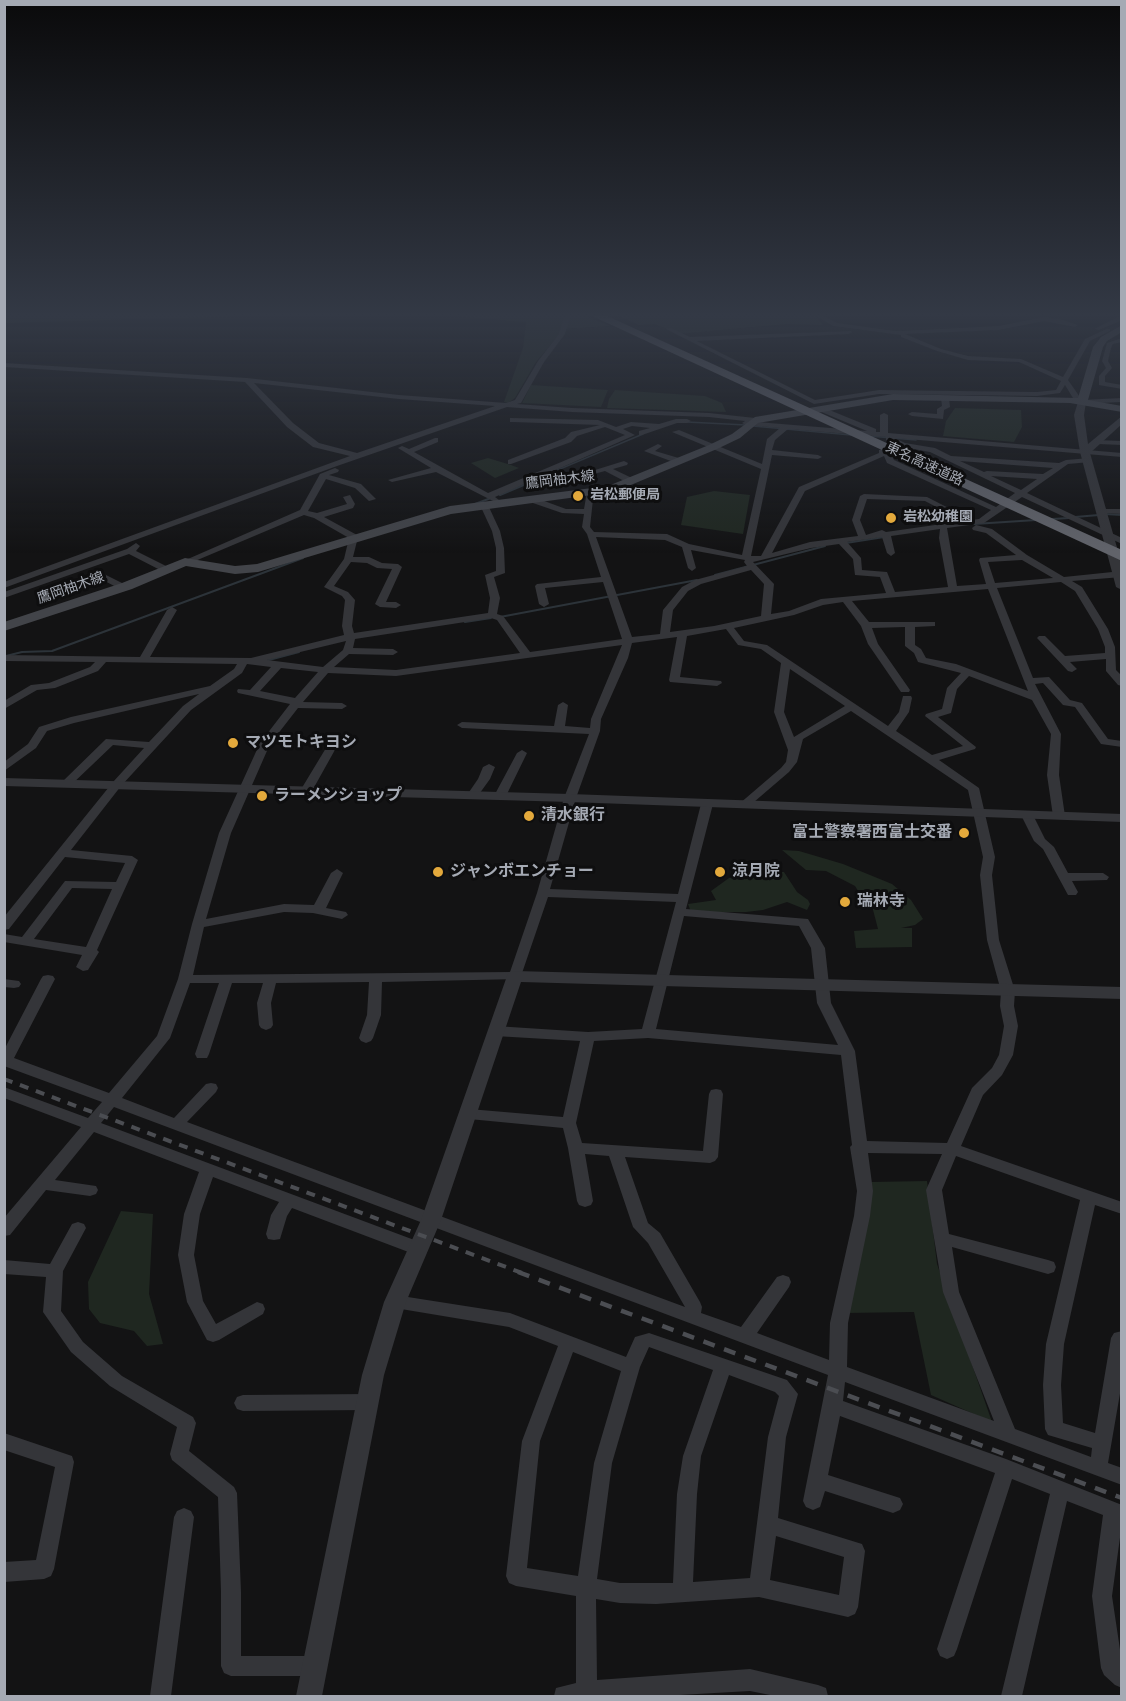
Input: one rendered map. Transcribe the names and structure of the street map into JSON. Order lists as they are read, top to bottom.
{
  "streets": {
    "highway": ["東名高速道路"],
    "main road": ["鷹岡柚木線"]
  },
  "places": [
    "岩松郵便局",
    "岩松幼稚園",
    "マツモトキヨシ",
    "ラーメンショップ",
    "清水銀行",
    "富士警察署西富士交番",
    "ジャンボエンチョー",
    "涼月院",
    "瑞林寺"
  ]
}
